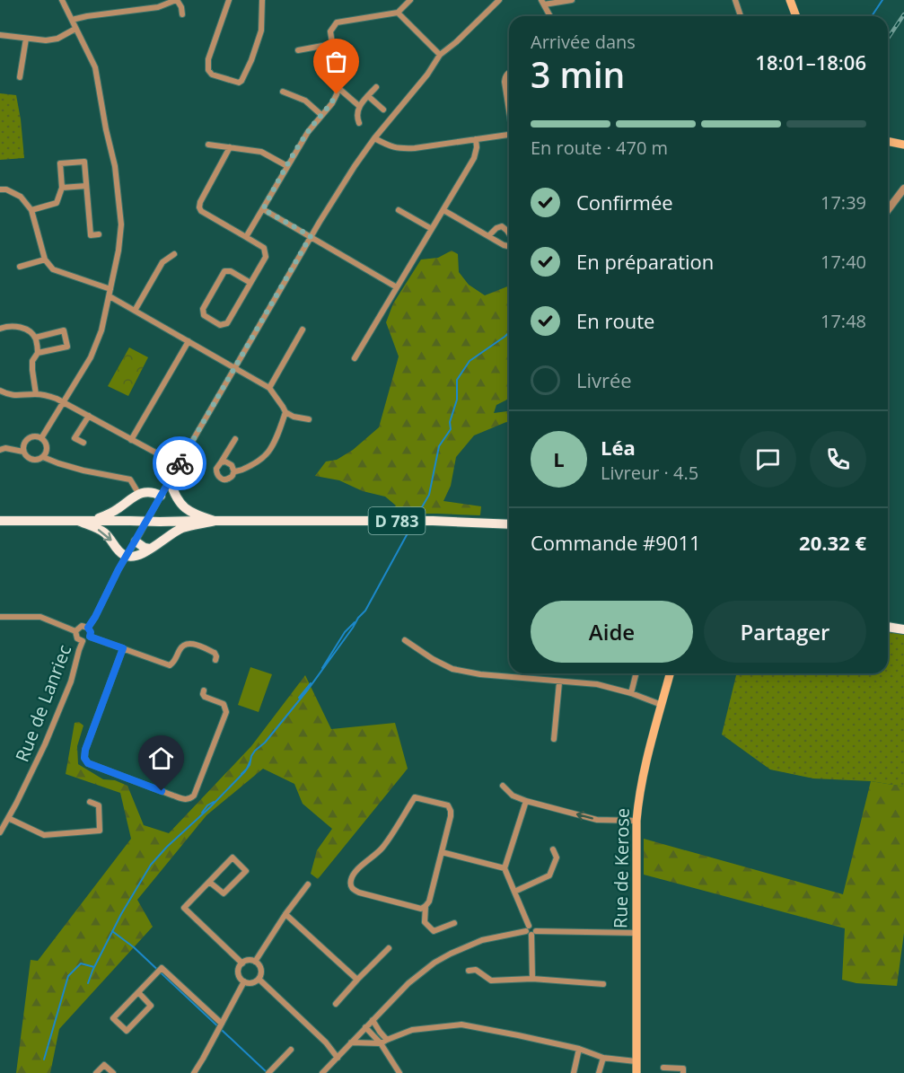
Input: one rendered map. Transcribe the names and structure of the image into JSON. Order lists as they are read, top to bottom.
{
  "streets": {
    "main road": ["D 783", "Rue de Kerose"],
    "street": ["Rue de Lanriec"]
  },
  "crossings": [
    ["D 783", "Rue de Lanriec"]
  ],
  "page": {
    "heading": ["3 min", "Arrivée dans", "18:01–18:06"],
    "panel": [
      "Léa",
      "Livreur · 4.5",
      "Commande #9011",
      "20.32 €"
    ],
    "bar": "En route · 470 m",
    "list": [
      ["Confirmée", "17:39"],
      ["En préparation", "17:40"],
      ["En route", "17:48"],
      "Livrée"
    ],
    "round": "L",
    "buttons": ["Aide", "Partager"]
  }
}
